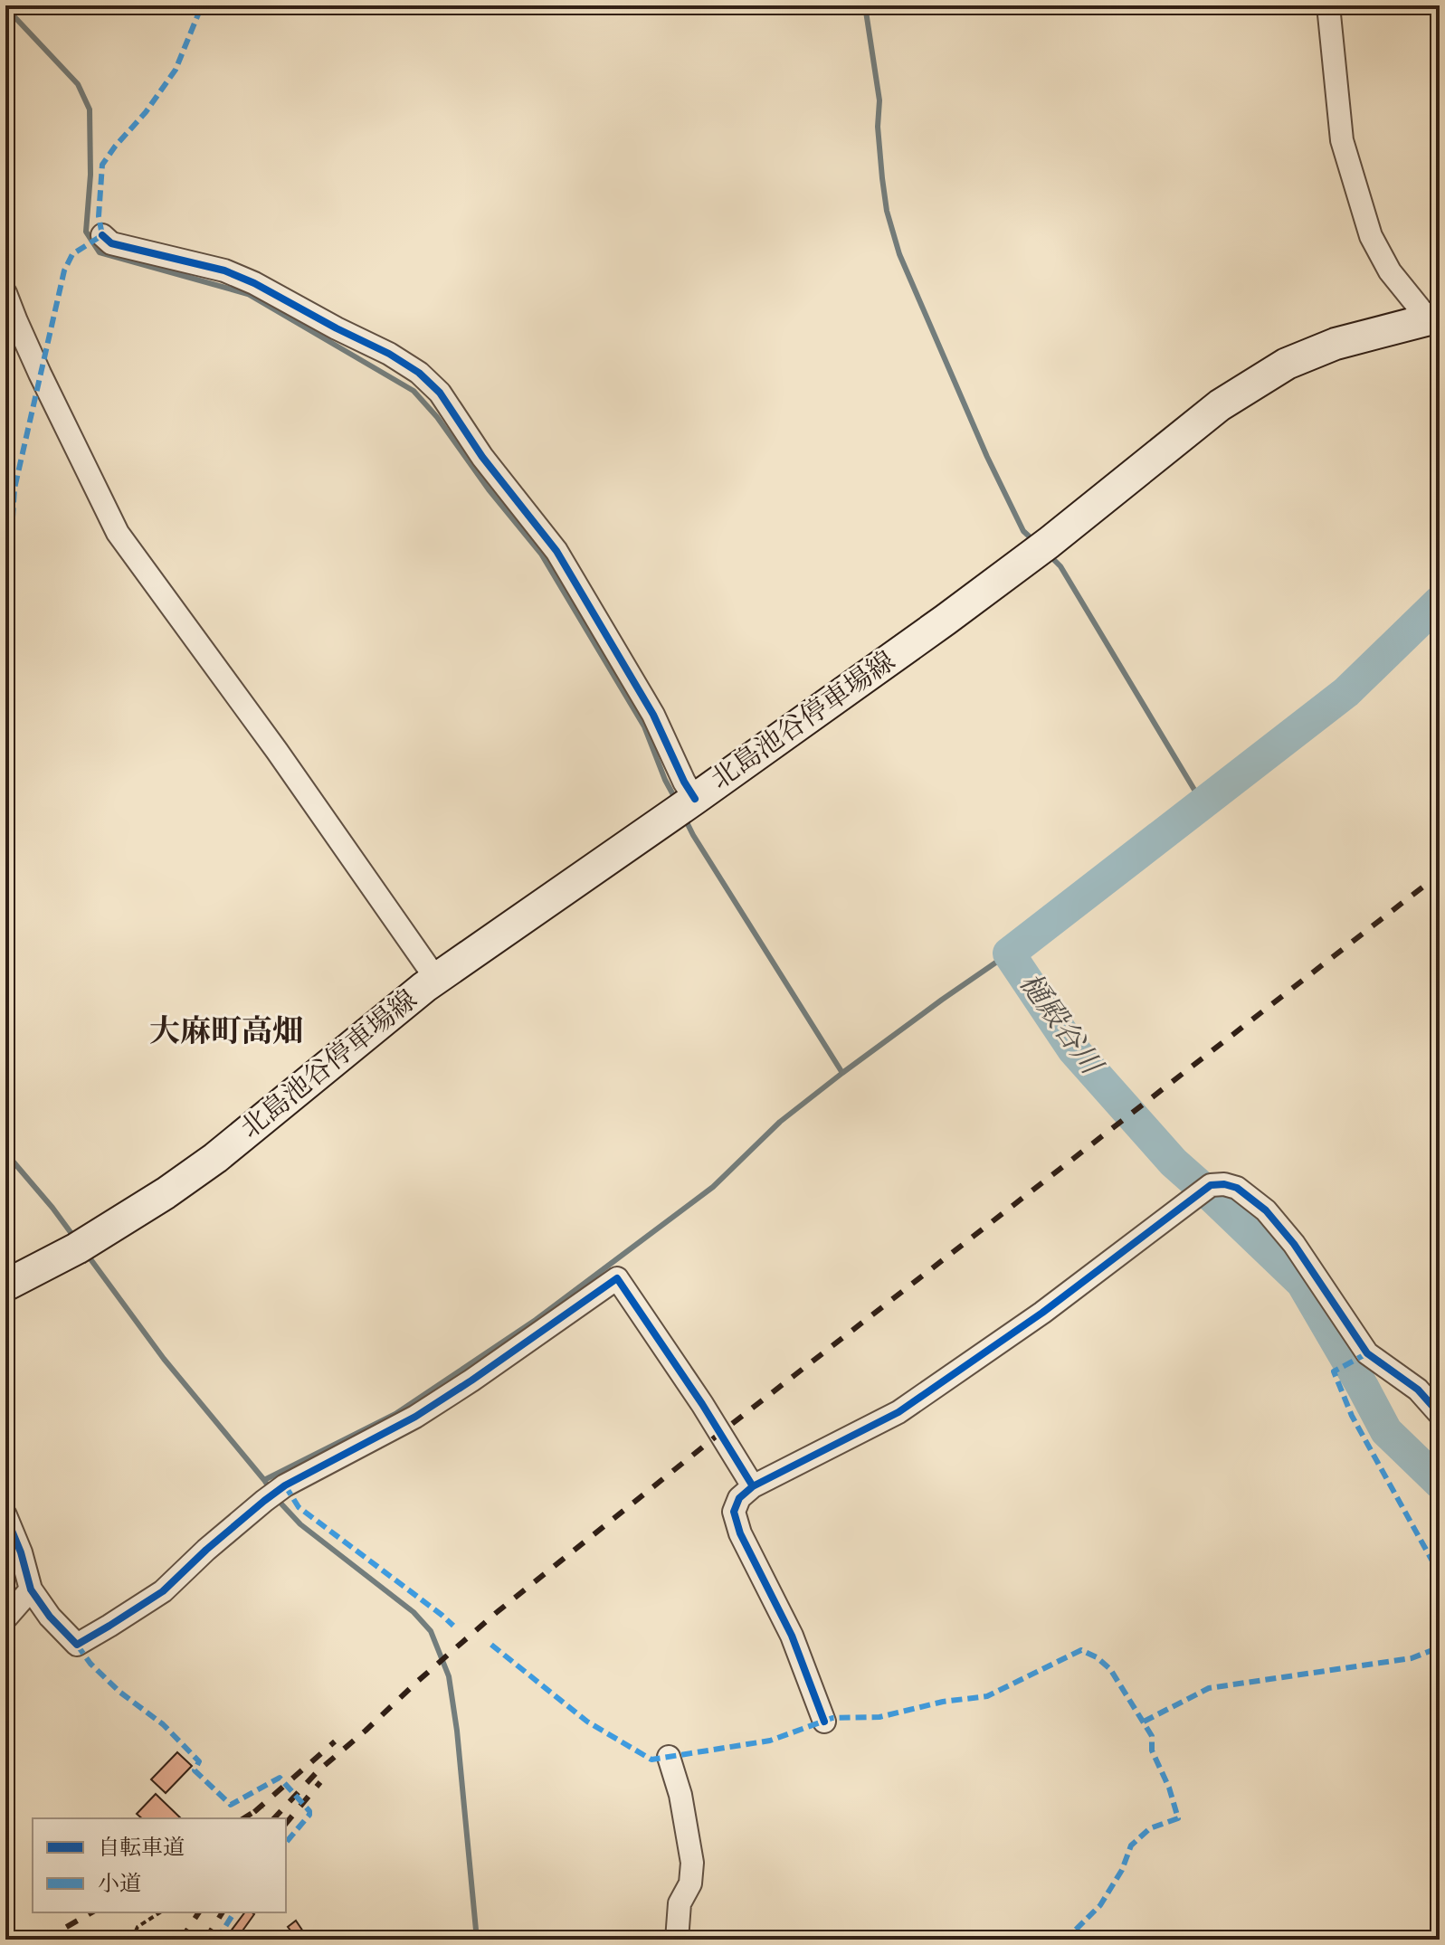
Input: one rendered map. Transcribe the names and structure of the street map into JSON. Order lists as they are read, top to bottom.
{
  "streets": {
    "main road": ["北島池谷停車場線"]
  },
  "districts": ["大麻町高畑"],
  "water": ["樋殿谷川"],
  "legend": ["自転車道", "小道"]
}
